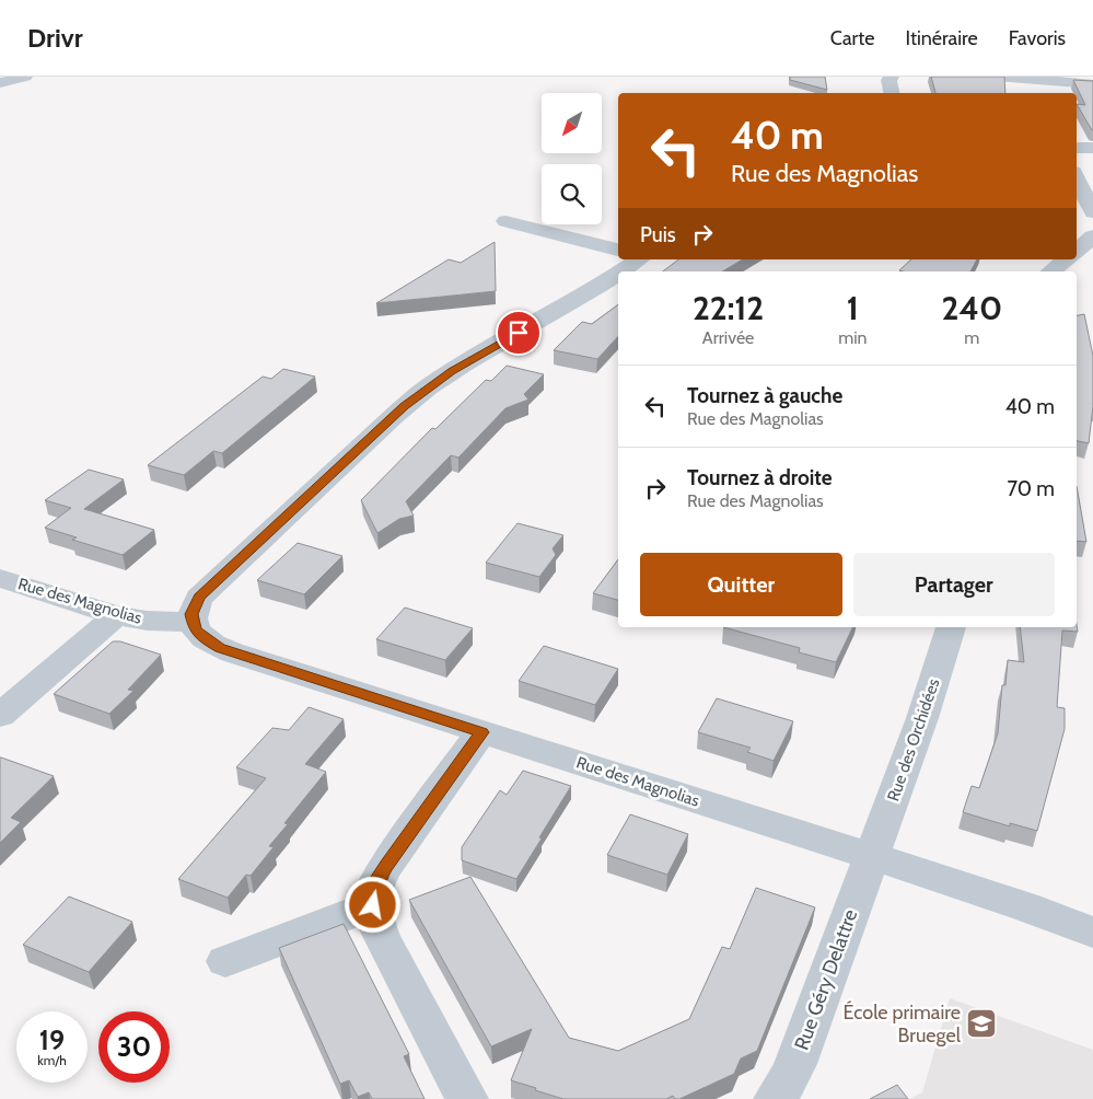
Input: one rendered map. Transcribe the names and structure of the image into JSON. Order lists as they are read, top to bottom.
{
  "streets": {
    "street": ["Rue des Magnolias", "Rue des Orchidées", "Rue Géry Delattre"]
  },
  "crossings": [
    ["Rue des Magnolias", "Rue des Orchidées"],
    ["Rue des Magnolias", "Rue Géry Delattre"],
    ["Rue des Orchidées", "Rue Géry Delattre"]
  ],
  "places": {
    "school or university": ["École primaire Bruegel"]
  },
  "north": "bottom left",
  "page": {
    "header": "Drivr",
    "nav": ["Carte", "Itinéraire", "Favoris"],
    "turn": ["40 m", "Rue des Magnolias"],
    "then": "Puis",
    "eta": [
      "22:12",
      "Arrivée",
      "1",
      "min",
      "240",
      "m"
    ],
    "list": [
      {
        "name": "Tournez à gauche",
        "note": "Rue des Magnolias",
        "value": "40 m"
      },
      {
        "name": "Tournez à droite",
        "note": "Rue des Magnolias",
        "value": "70 m"
      }
    ],
    "buttons": ["Quitter", "Partager"],
    "speed": "19 km/h",
    "limit": "30"
  }
}
